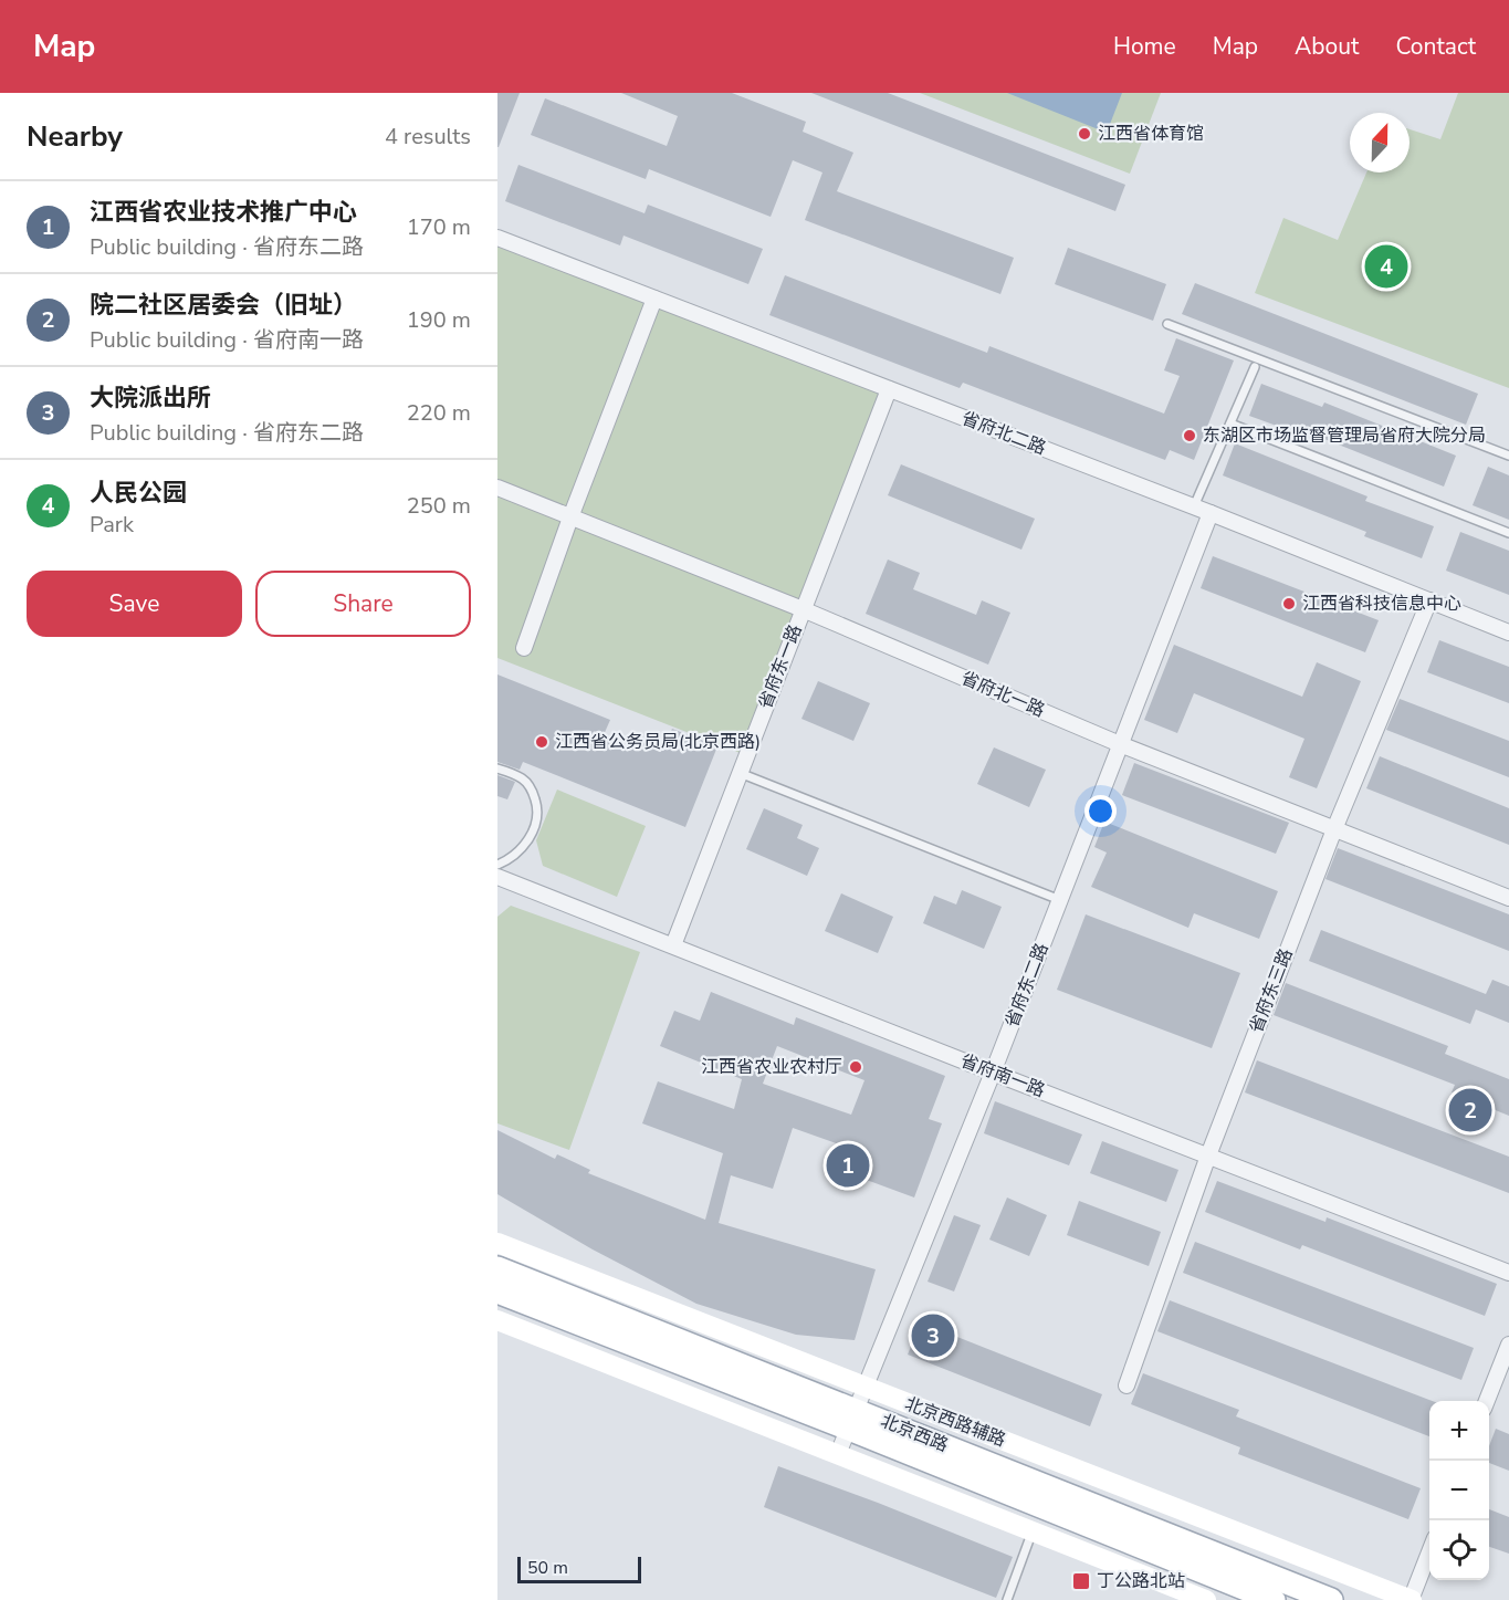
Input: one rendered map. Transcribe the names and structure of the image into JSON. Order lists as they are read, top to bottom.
{
  "streets": {
    "main road": ["北京西路辅路", "北京西路"],
    "street": [
      "省府北二路",
      "省府东一路",
      "省府北一路",
      "省府东二路",
      "省府东三路",
      "省府南一路"
    ]
  },
  "crossings": [
    ["省府北二路", "省府东一路"],
    ["省府北二路", "省府东二路"],
    ["省府北二路", "省府东三路"],
    ["省府东一路", "省府北一路"],
    ["省府东一路", "省府南一路"],
    ["省府北一路", "省府东二路"],
    ["省府北一路", "省府东三路"],
    ["省府东二路", "省府南一路"],
    ["省府东二路", "北京西路辅路"],
    ["省府东二路", "北京西路"],
    ["省府东三路", "省府南一路"]
  ],
  "places": {
    "other": [
      "江西省体育馆",
      "东湖区市场监督管理局省府大院分局",
      "江西省科技信息中心",
      "江西省公务员局(北京西路)",
      "江西省农业农村厅"
    ],
    "transit": ["丁公路北站"]
  },
  "scale_bar": "50 m",
  "north": "top",
  "page": {
    "header": "Map",
    "nav": [
      "Home",
      "Map",
      "About",
      "Contact"
    ],
    "heading": ["Nearby", "4 results"],
    "list": [
      {
        "mark": "1",
        "name": "江西省农业技术推广中心",
        "note": "Public building · 省府东二路",
        "value": "170 m"
      },
      {
        "mark": "2",
        "name": "院二社区居委会（旧址）",
        "note": "Public building · 省府南一路",
        "value": "190 m"
      },
      {
        "mark": "3",
        "name": "大院派出所",
        "note": "Public building · 省府东二路",
        "value": "220 m"
      },
      {
        "mark": "4",
        "name": "人民公园",
        "note": "Park",
        "value": "250 m"
      }
    ],
    "pins": [
      "4",
      "2",
      "1",
      "3"
    ],
    "buttons": ["Save", "Share"],
    "map_buttons": ["+", "−"],
    "scale": "50 m"
  }
}
